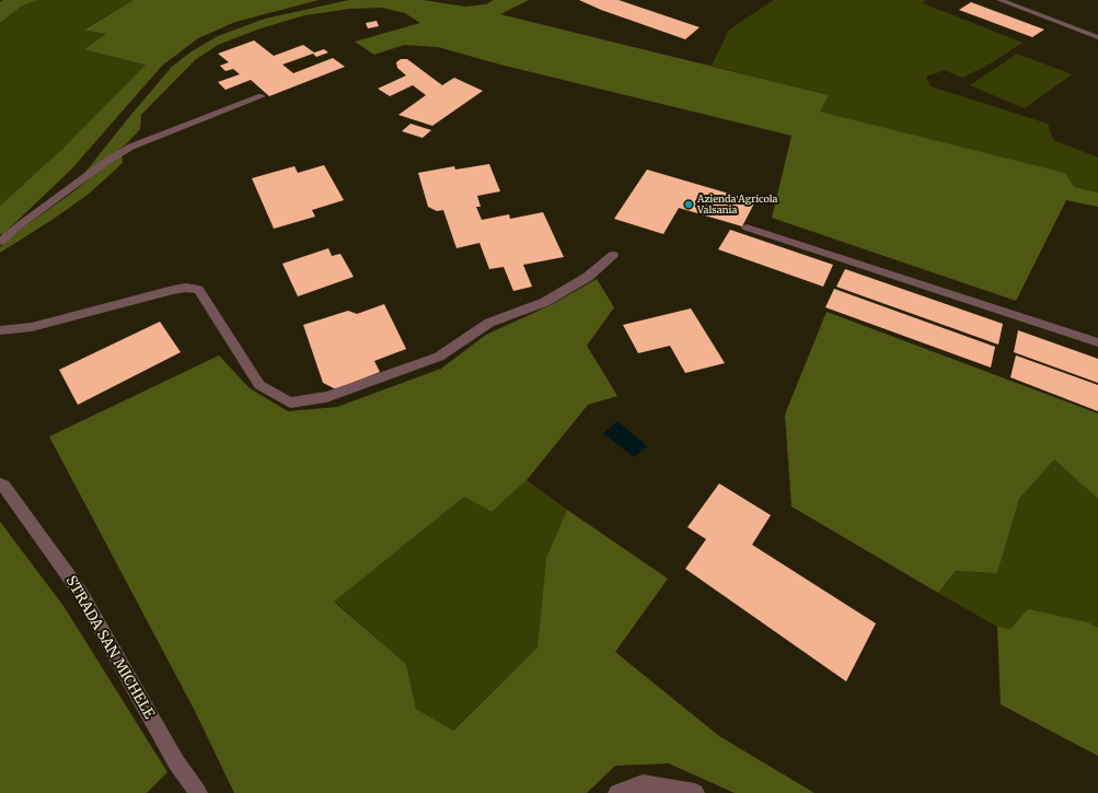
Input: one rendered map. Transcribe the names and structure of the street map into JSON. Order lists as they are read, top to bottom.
{
  "streets": {
    "street": ["STRADA SAN MICHELE"]
  },
  "places": ["Azienda Agricola Valsania"]
}
